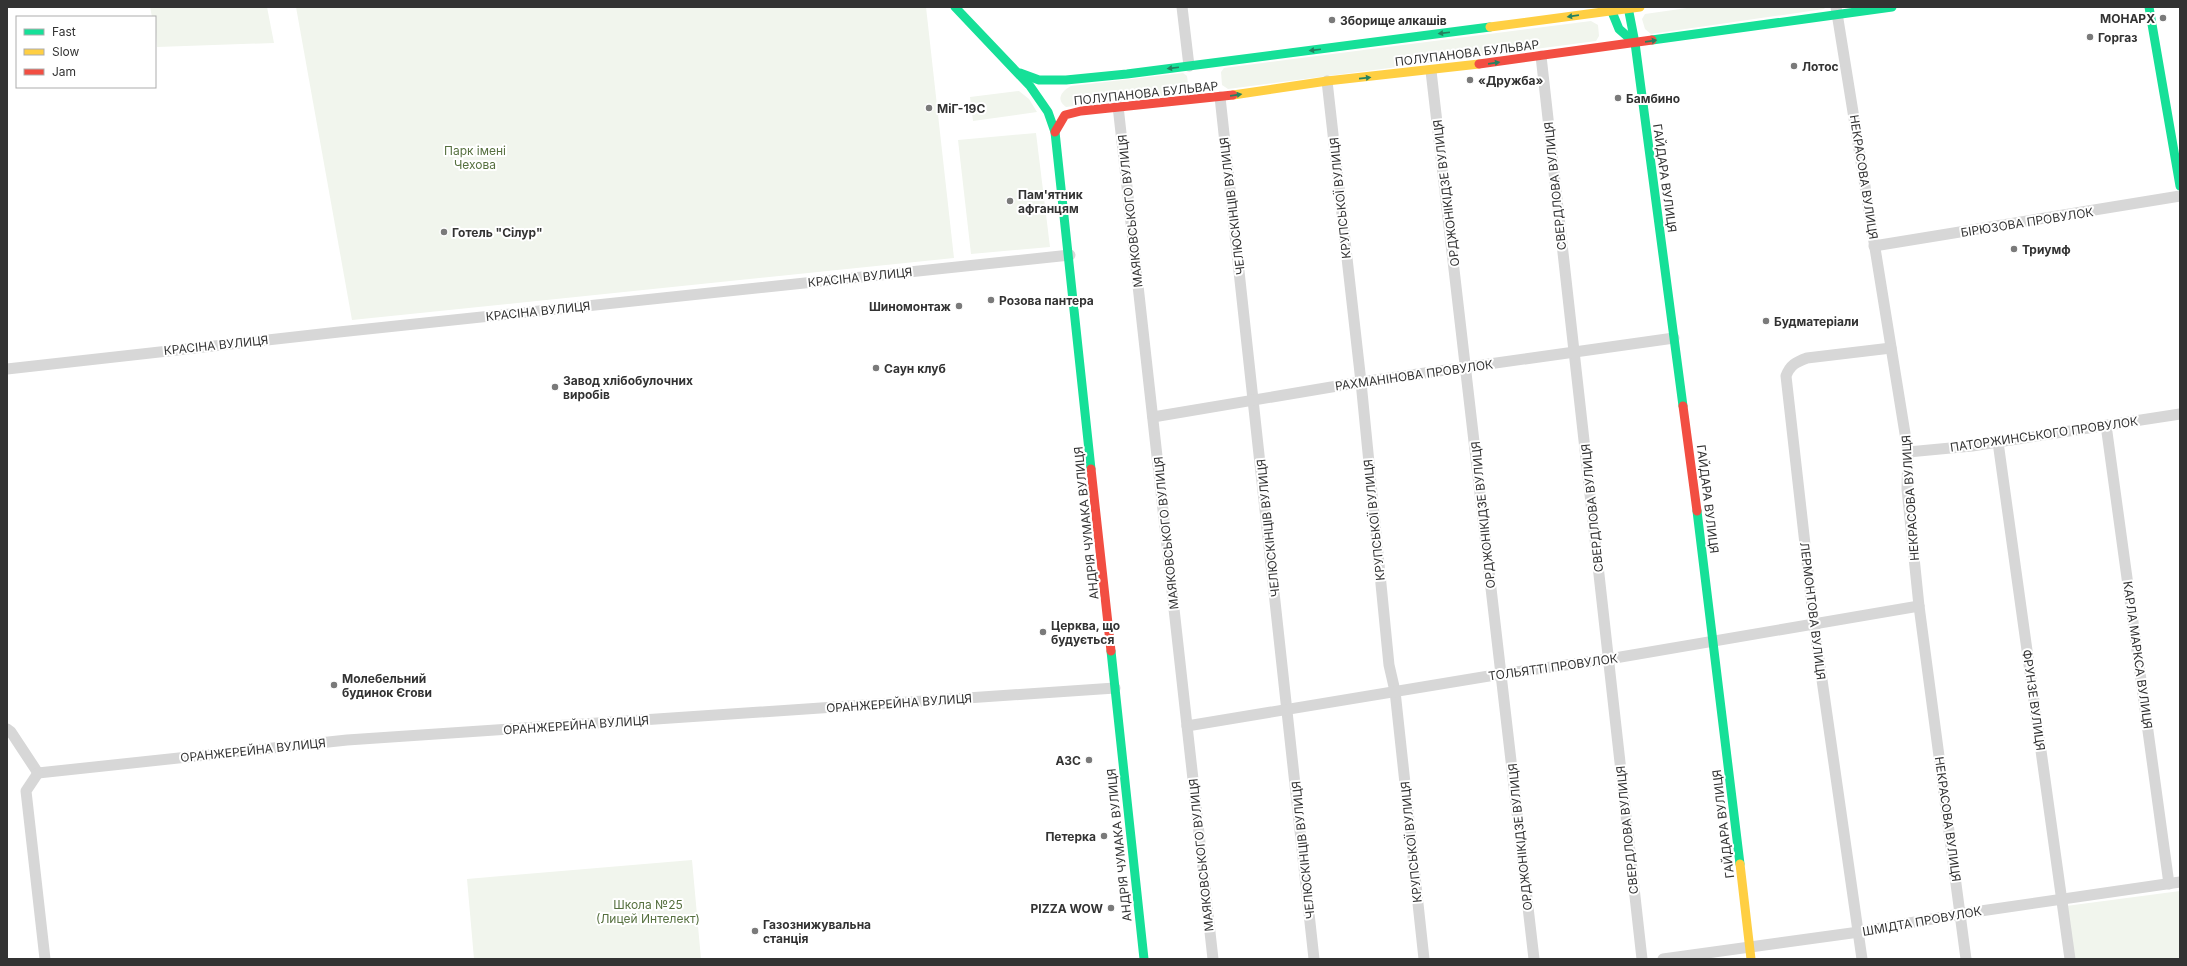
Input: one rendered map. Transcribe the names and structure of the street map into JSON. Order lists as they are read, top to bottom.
{
  "streets": {
    "street": [
      "ПОЛУПАНОВА БУЛЬВАР",
      "НЕКРАСОВА ВУЛИЦЯ",
      "ГАЙДАРА ВУЛИЦЯ",
      "СВЕРДЛОВА ВУЛИЦЯ",
      "ОРДЖОНІКІДЗЕ ВУЛИЦЯ",
      "КРУПСЬКОЇ ВУЛИЦЯ",
      "ЧЕЛЮСКІНЦІВ ВУЛИЦЯ",
      "МАЯКОВСЬКОГО ВУЛИЦЯ",
      "БІРЮЗОВА ПРОВУЛОК",
      "КРАСІНА ВУЛИЦЯ",
      "РАХМАНІНОВА ПРОВУЛОК",
      "ПАТОРЖИНСЬКОГО ПРОВУЛОК",
      "АНДРІЯ ЧУМАКА ВУЛИЦЯ",
      "ЛЕРМОНТОВА ВУЛИЦЯ",
      "КАРЛА МАРКСА ВУЛИЦЯ",
      "ТОЛЬЯТТІ ПРОВУЛОК",
      "ФРУНЗЕ ВУЛИЦЯ",
      "ОРАНЖЕРЕЙНА ВУЛИЦЯ",
      "ШМІДТА ПРОВУЛОК"
    ]
  },
  "crossings": [
    ["ПОЛУПАНОВА БУЛЬВАР", "НЕКРАСОВА ВУЛИЦЯ"],
    ["ПОЛУПАНОВА БУЛЬВАР", "ГАЙДАРА ВУЛИЦЯ"],
    ["ПОЛУПАНОВА БУЛЬВАР", "СВЕРДЛОВА ВУЛИЦЯ"],
    ["ПОЛУПАНОВА БУЛЬВАР", "ОРДЖОНІКІДЗЕ ВУЛИЦЯ"],
    ["ПОЛУПАНОВА БУЛЬВАР", "КРУПСЬКОЇ ВУЛИЦЯ"],
    ["ПОЛУПАНОВА БУЛЬВАР", "ЧЕЛЮСКІНЦІВ ВУЛИЦЯ"],
    ["ПОЛУПАНОВА БУЛЬВАР", "МАЯКОВСЬКОГО ВУЛИЦЯ"],
    ["ПОЛУПАНОВА БУЛЬВАР", "АНДРІЯ ЧУМАКА ВУЛИЦЯ"],
    ["НЕКРАСОВА ВУЛИЦЯ", "БІРЮЗОВА ПРОВУЛОК"],
    ["НЕКРАСОВА ВУЛИЦЯ", "ПАТОРЖИНСЬКОГО ПРОВУЛОК"],
    ["НЕКРАСОВА ВУЛИЦЯ", "ЛЕРМОНТОВА ВУЛИЦЯ"],
    ["НЕКРАСОВА ВУЛИЦЯ", "ТОЛЬЯТТІ ПРОВУЛОК"],
    ["НЕКРАСОВА ВУЛИЦЯ", "ШМІДТА ПРОВУЛОК"],
    ["ГАЙДАРА ВУЛИЦЯ", "РАХМАНІНОВА ПРОВУЛОК"],
    ["ГАЙДАРА ВУЛИЦЯ", "ТОЛЬЯТТІ ПРОВУЛОК"],
    ["ГАЙДАРА ВУЛИЦЯ", "ШМІДТА ПРОВУЛОК"],
    ["СВЕРДЛОВА ВУЛИЦЯ", "РАХМАНІНОВА ПРОВУЛОК"],
    ["СВЕРДЛОВА ВУЛИЦЯ", "ТОЛЬЯТТІ ПРОВУЛОК"],
    ["ОРДЖОНІКІДЗЕ ВУЛИЦЯ", "РАХМАНІНОВА ПРОВУЛОК"],
    ["ОРДЖОНІКІДЗЕ ВУЛИЦЯ", "ТОЛЬЯТТІ ПРОВУЛОК"],
    ["КРУПСЬКОЇ ВУЛИЦЯ", "РАХМАНІНОВА ПРОВУЛОК"],
    ["КРУПСЬКОЇ ВУЛИЦЯ", "ТОЛЬЯТТІ ПРОВУЛОК"],
    ["ЧЕЛЮСКІНЦІВ ВУЛИЦЯ", "РАХМАНІНОВА ПРОВУЛОК"],
    ["ЧЕЛЮСКІНЦІВ ВУЛИЦЯ", "ТОЛЬЯТТІ ПРОВУЛОК"],
    ["МАЯКОВСЬКОГО ВУЛИЦЯ", "РАХМАНІНОВА ПРОВУЛОК"],
    ["МАЯКОВСЬКОГО ВУЛИЦЯ", "ТОЛЬЯТТІ ПРОВУЛОК"],
    ["КРАСІНА ВУЛИЦЯ", "АНДРІЯ ЧУМАКА ВУЛИЦЯ"],
    ["ПАТОРЖИНСЬКОГО ПРОВУЛОК", "КАРЛА МАРКСА ВУЛИЦЯ"],
    ["ПАТОРЖИНСЬКОГО ПРОВУЛОК", "ФРУНЗЕ ВУЛИЦЯ"],
    ["АНДРІЯ ЧУМАКА ВУЛИЦЯ", "ОРАНЖЕРЕЙНА ВУЛИЦЯ"],
    ["ЛЕРМОНТОВА ВУЛИЦЯ", "ТОЛЬЯТТІ ПРОВУЛОК"],
    ["ЛЕРМОНТОВА ВУЛИЦЯ", "ШМІДТА ПРОВУЛОК"],
    ["КАРЛА МАРКСА ВУЛИЦЯ", "ШМІДТА ПРОВУЛОК"],
    ["ФРУНЗЕ ВУЛИЦЯ", "ШМІДТА ПРОВУЛОК"]
  ],
  "parks": ["Парк імені Чехова", "Школа №25 (Лицей Интелект)"],
  "places": [
    "МОНАРХ",
    "Зборище алкашів",
    "Горгаз",
    "Лотос",
    "«Дружба»",
    "Бамбино",
    "МіГ-19С",
    "Пам'ятник афганцям",
    "Готель \"Сілур\"",
    "Триумф",
    "Розова пантера",
    "Шиномонтаж",
    "Будматеріали",
    "Саун клуб",
    "Завод хлібобулочних виробів",
    "Церква, що будується",
    "Молебельний будинок Єгови",
    "АЗС",
    "Петерка",
    "PIZZA WOW",
    "Газознижувальна станція"
  ],
  "legend": ["Fast", "Slow", "Jam"]
}
